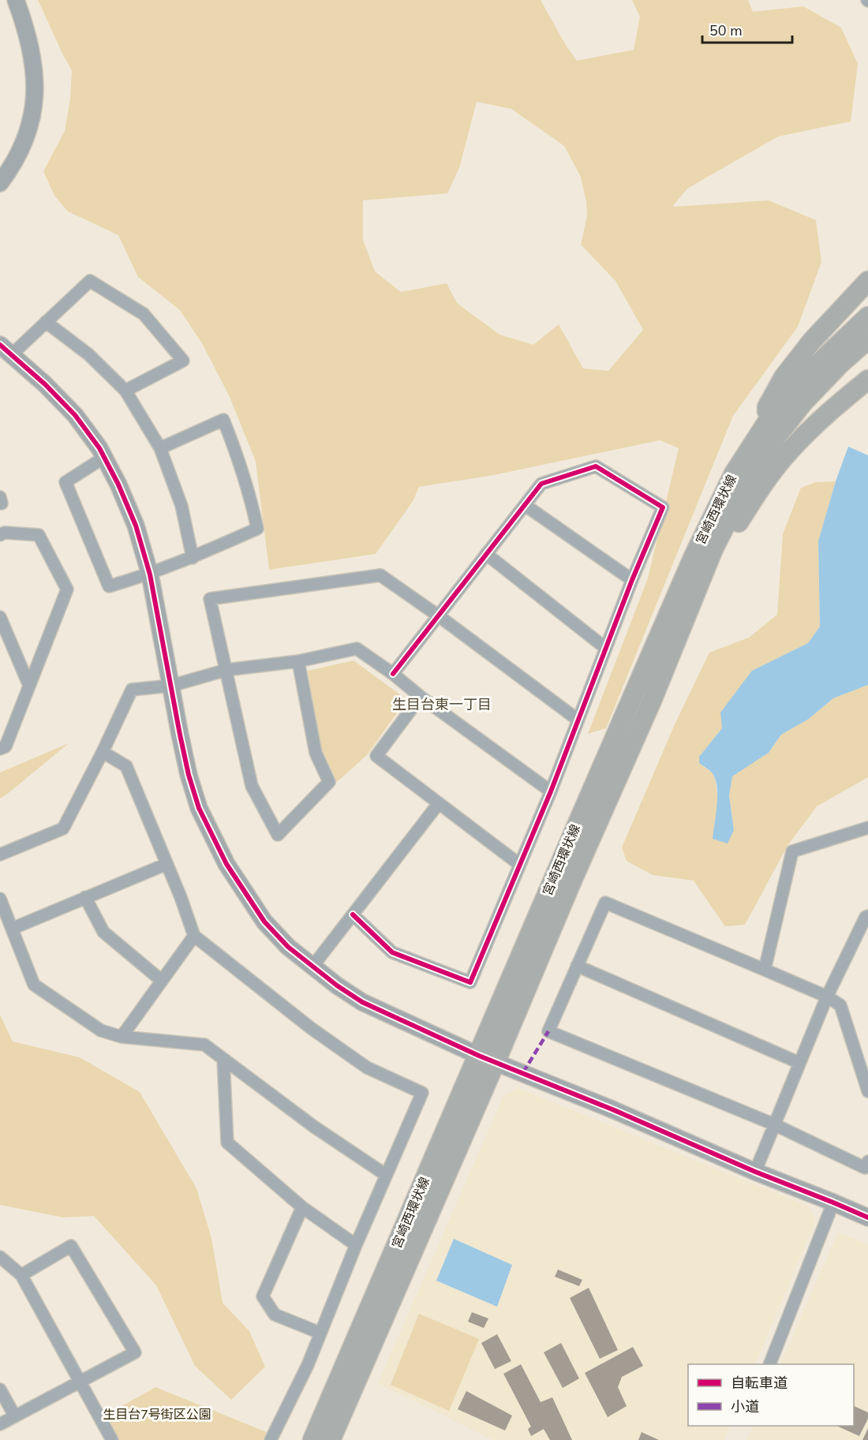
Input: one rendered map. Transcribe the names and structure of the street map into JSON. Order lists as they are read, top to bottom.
{
  "streets": {
    "main road": ["宮崎西環状線"]
  },
  "districts": ["生目台東一丁目"],
  "parks": ["生目台7号街区公園"],
  "legend": ["自転車道", "小道"],
  "scale_bar": "50 m"
}
